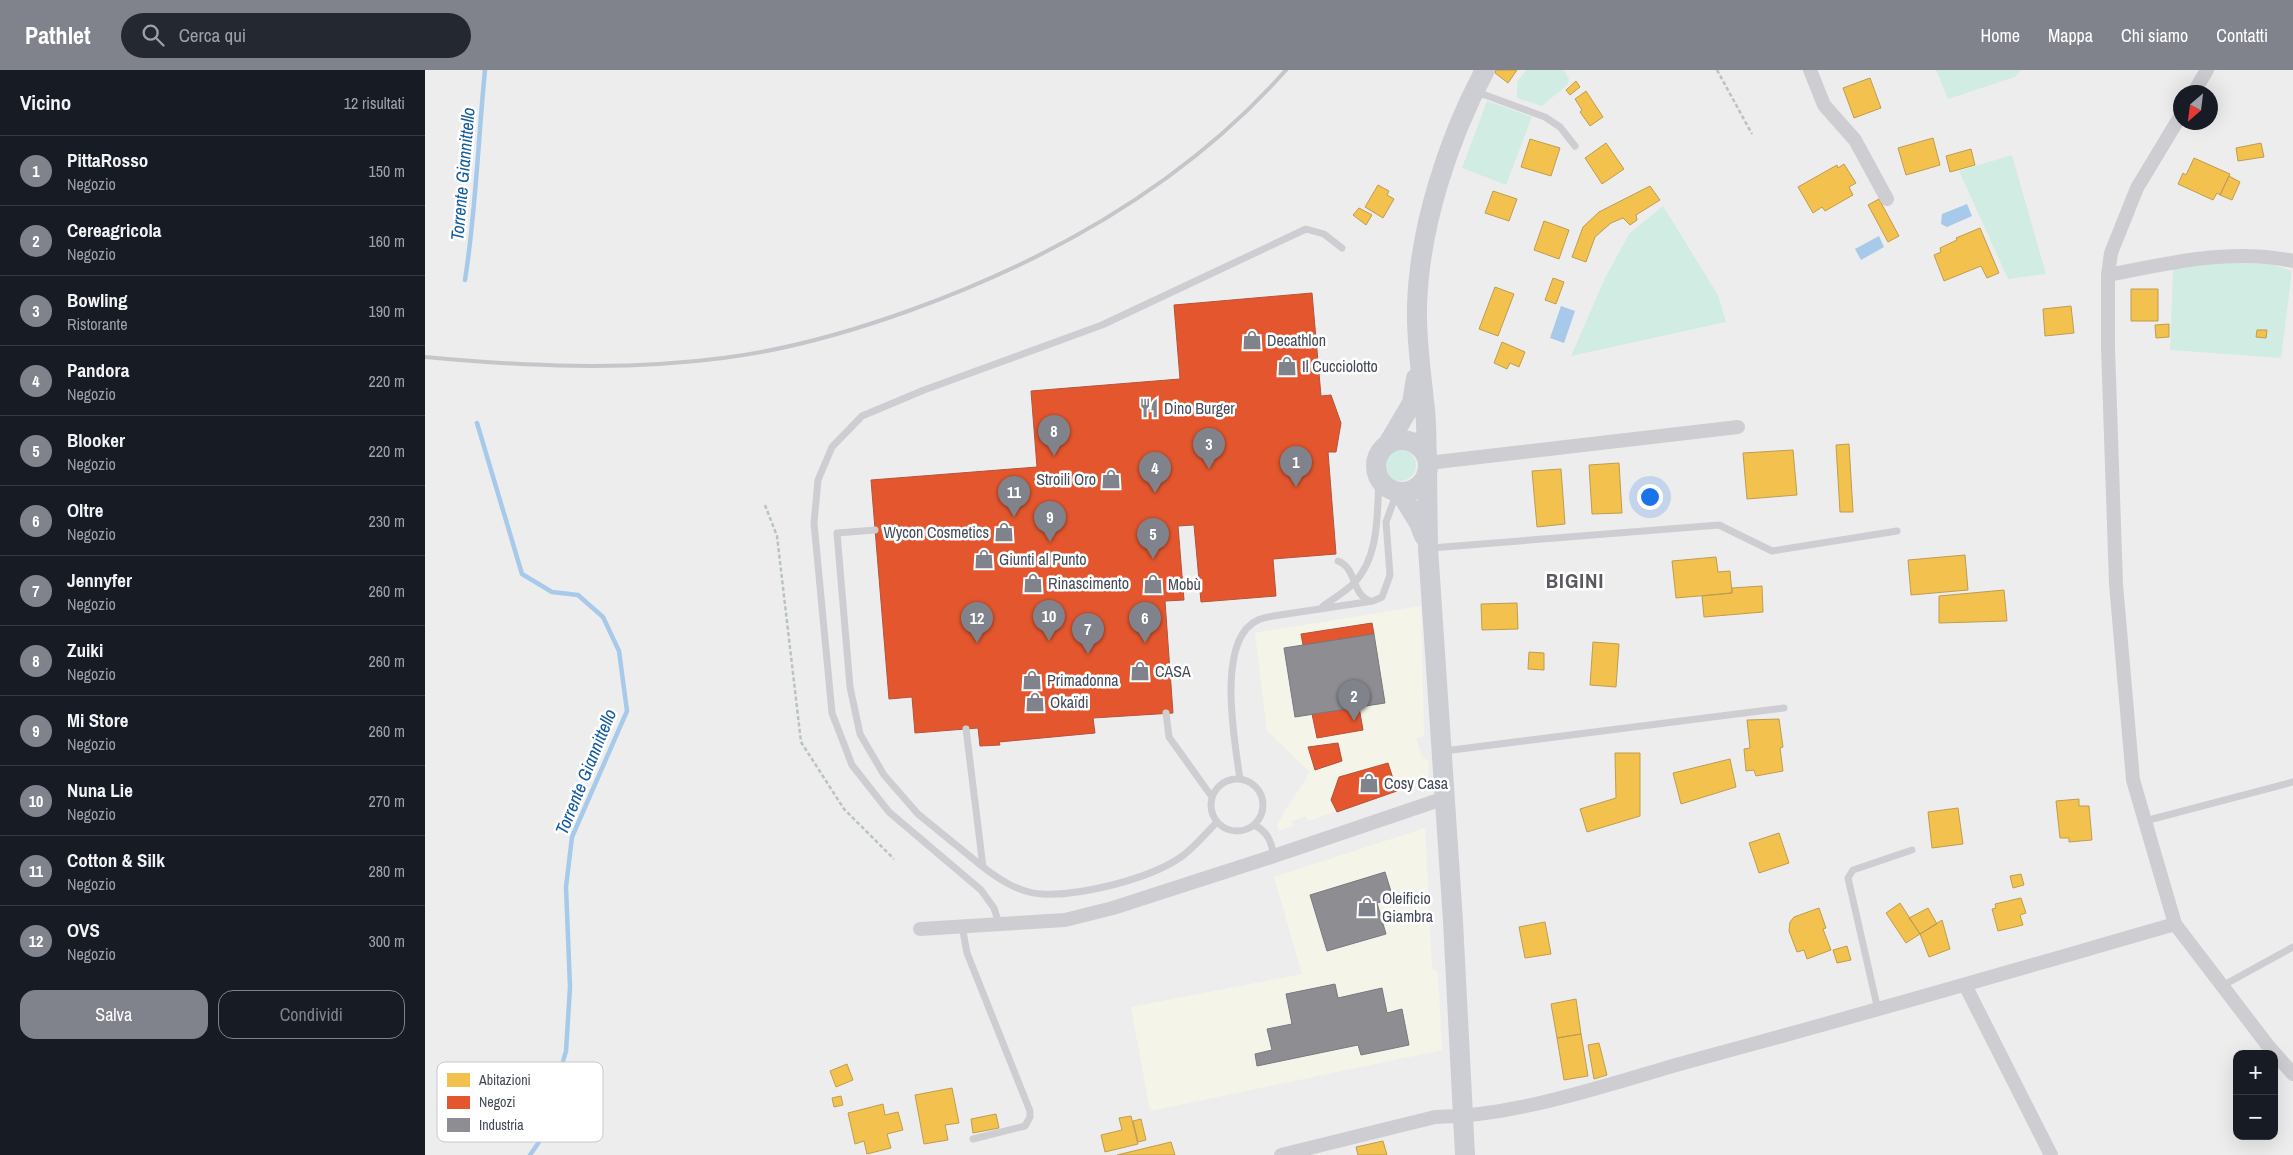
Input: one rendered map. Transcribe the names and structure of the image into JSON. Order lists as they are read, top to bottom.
{
  "districts": ["BIGINI"],
  "water": ["Torrente Giannittello"],
  "places": {
    "shop": [
      "Decathlon",
      "Il Cucciolotto",
      "Stroili Oro",
      "Wycon Cosmetics",
      "Giunti al Punto",
      "Rinascimento",
      "Mobù",
      "CASA",
      "Primadonna",
      "Okaïdi",
      "Cosy Casa",
      "Oleificio Giambra"
    ],
    "restaurant": ["Dino Burger"]
  },
  "legend": ["Abitazioni", "Negozi", "Industria"],
  "north": "bottom left",
  "page": {
    "header": "Pathlet",
    "search": "Cerca qui",
    "nav": [
      "Home",
      "Mappa",
      "Chi siamo",
      "Contatti"
    ],
    "heading": ["Vicino", "12 risultati"],
    "list": [
      {
        "mark": "1",
        "name": "PittaRosso",
        "note": "Negozio",
        "value": "150 m"
      },
      {
        "mark": "2",
        "name": "Cereagricola",
        "note": "Negozio",
        "value": "160 m"
      },
      {
        "mark": "3",
        "name": "Bowling",
        "note": "Ristorante",
        "value": "190 m"
      },
      {
        "mark": "4",
        "name": "Pandora",
        "note": "Negozio",
        "value": "220 m"
      },
      {
        "mark": "5",
        "name": "Blooker",
        "note": "Negozio",
        "value": "220 m"
      },
      {
        "mark": "6",
        "name": "Oltre",
        "note": "Negozio",
        "value": "230 m"
      },
      {
        "mark": "7",
        "name": "Jennyfer",
        "note": "Negozio",
        "value": "260 m"
      },
      {
        "mark": "8",
        "name": "Zuiki",
        "note": "Negozio",
        "value": "260 m"
      },
      {
        "mark": "9",
        "name": "Mi Store",
        "note": "Negozio",
        "value": "260 m"
      },
      {
        "mark": "10",
        "name": "Nuna Lie",
        "note": "Negozio",
        "value": "270 m"
      },
      {
        "mark": "11",
        "name": "Cotton & Silk",
        "note": "Negozio",
        "value": "280 m"
      },
      {
        "mark": "12",
        "name": "OVS",
        "note": "Negozio",
        "value": "300 m"
      }
    ],
    "pins": [
      "8",
      "3",
      "1",
      "4",
      "11",
      "9",
      "5",
      "10",
      "6",
      "12",
      "7",
      "2"
    ],
    "buttons": ["Salva", "Condividi"],
    "map_buttons": ["+", "−"]
  }
}
